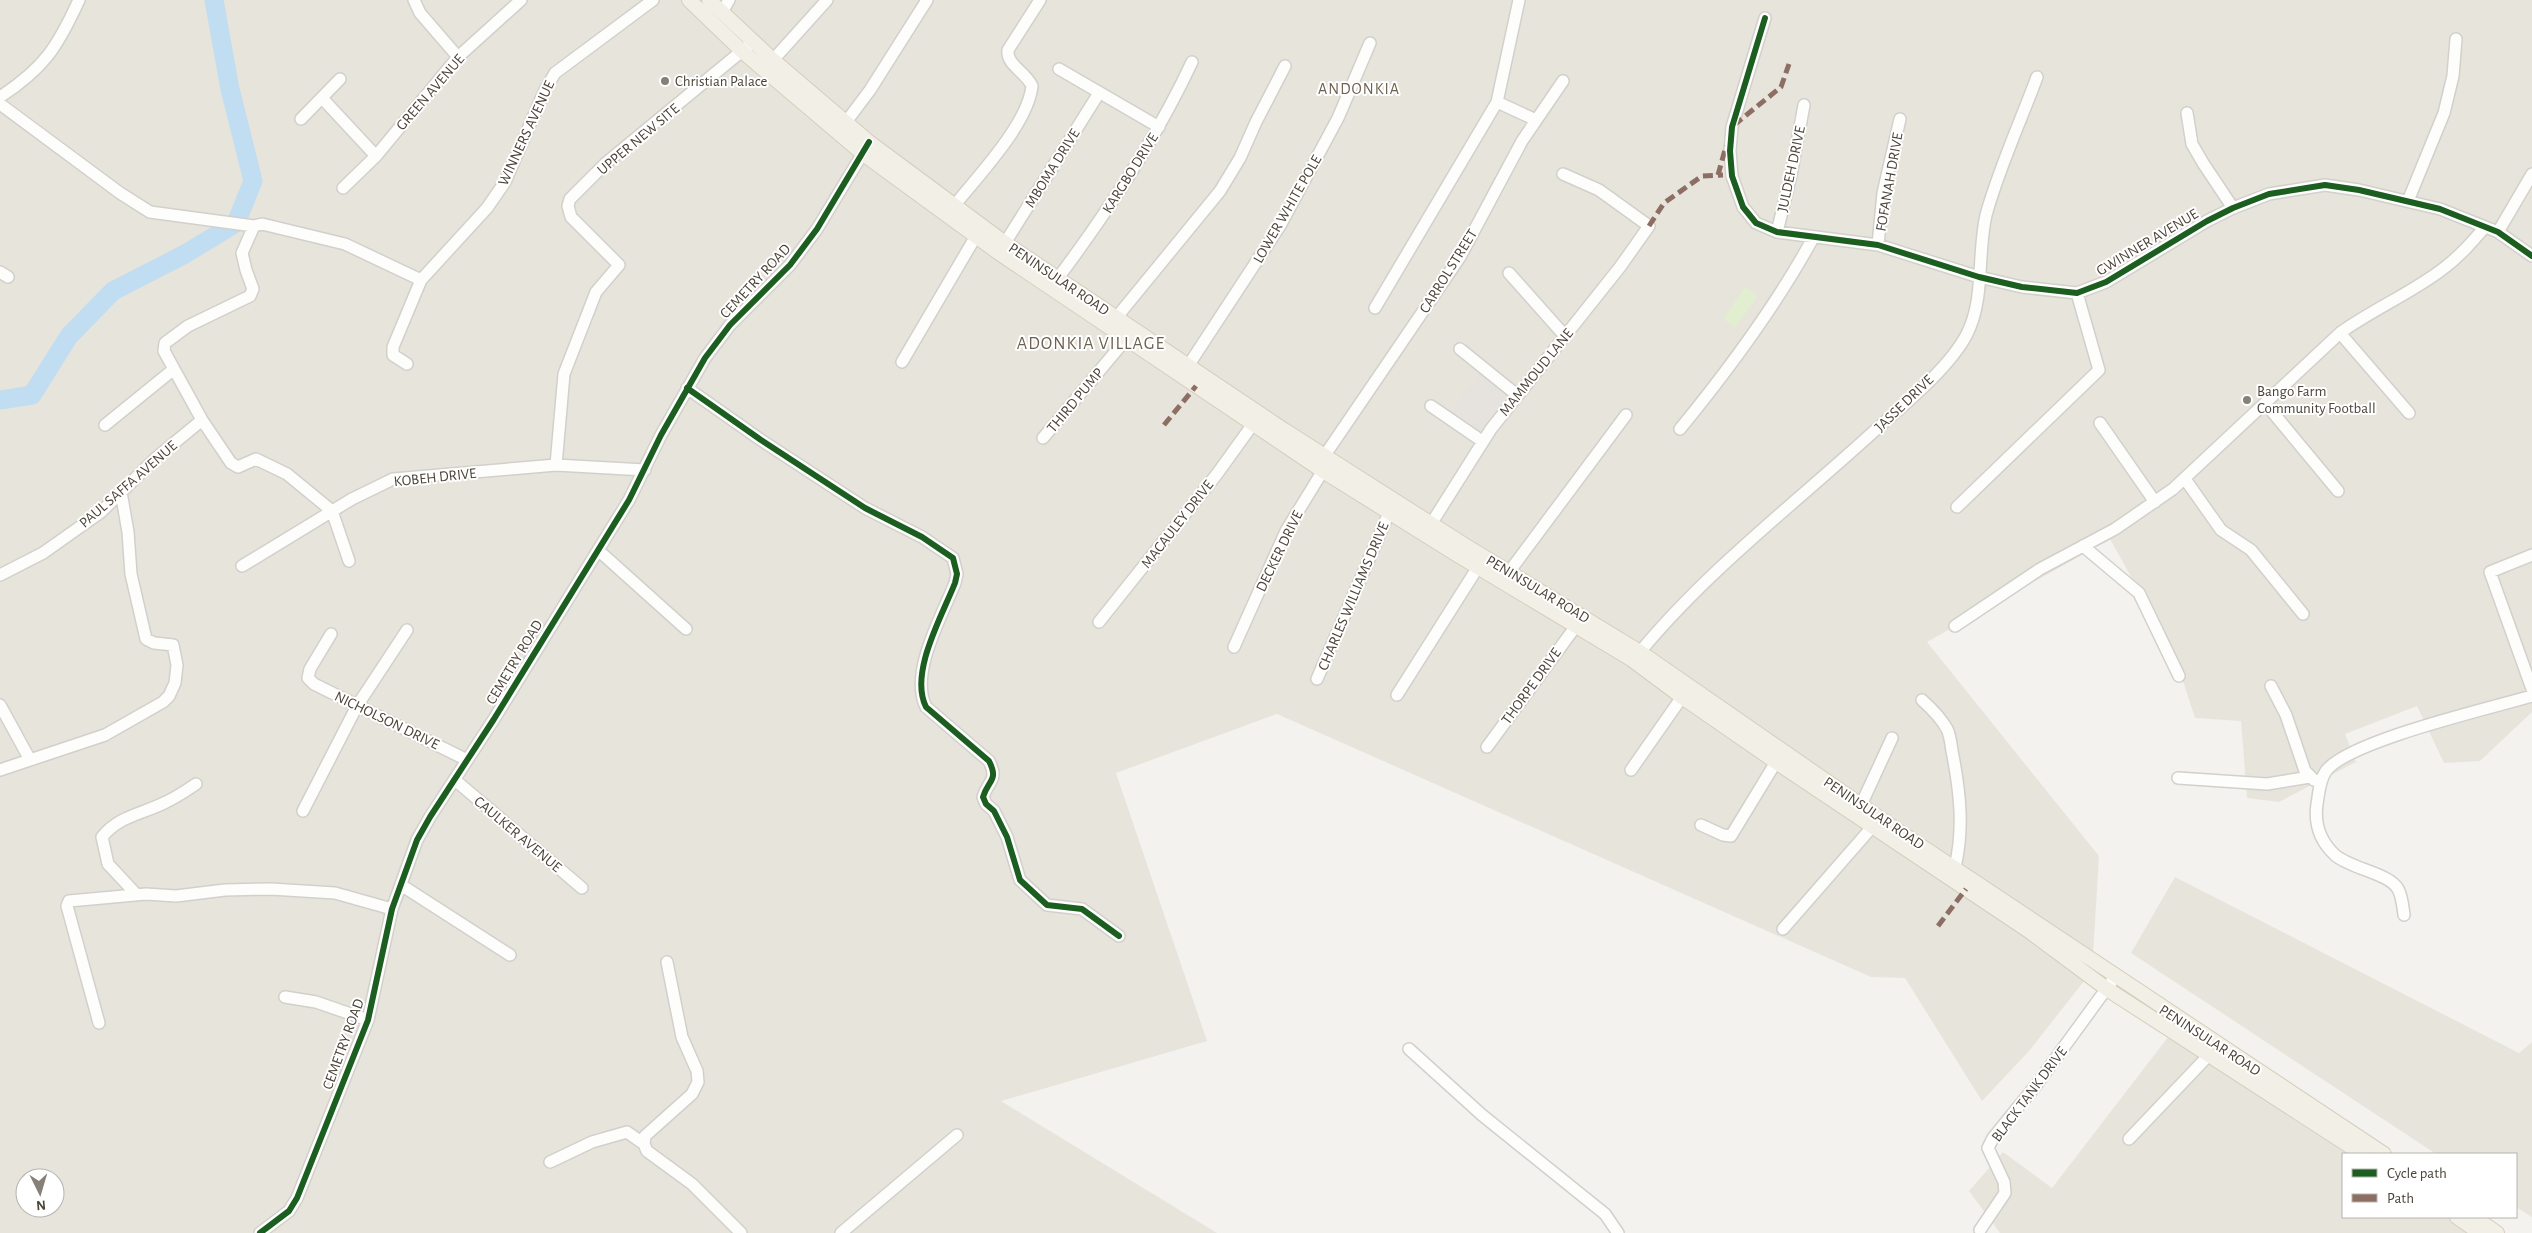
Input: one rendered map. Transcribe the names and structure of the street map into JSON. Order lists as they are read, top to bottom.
{
  "streets": {
    "main road": ["PENINSULAR ROAD"],
    "street": [
      "GREEN AVENUE",
      "WINNERS AVENUE",
      "UPPER NEW SITE",
      "MBOMA DRIVE",
      "JULDEH DRIVE",
      "KARGBO DRIVE",
      "FOFANAH DRIVE",
      "LOWER WHITE POLE",
      "GWINNER AVENUE",
      "CARROL STREET",
      "CEMETRY ROAD",
      "MAMMOUD LANE",
      "THIRD PUMP",
      "JASSE DRIVE",
      "KOBEH DRIVE",
      "PAUL SAFFA AVENUE",
      "MACAULEY DRIVE",
      "DECKER DRIVE",
      "CHARLES WILLIAMS DRIVE",
      "THORPE DRIVE",
      "NICHOLSON DRIVE",
      "CAULKER AVENUE",
      "BLACK TANK DRIVE"
    ]
  },
  "crossings": [
    ["UPPER NEW SITE", "PENINSULAR ROAD"],
    ["UPPER NEW SITE", "KOBEH DRIVE"],
    ["MBOMA DRIVE", "PENINSULAR ROAD"],
    ["JULDEH DRIVE", "GWINNER AVENUE"],
    ["KARGBO DRIVE", "PENINSULAR ROAD"],
    ["FOFANAH DRIVE", "GWINNER AVENUE"],
    ["LOWER WHITE POLE", "PENINSULAR ROAD"],
    ["GWINNER AVENUE", "JASSE DRIVE"],
    ["CARROL STREET", "PENINSULAR ROAD"],
    ["CARROL STREET", "DECKER DRIVE"],
    ["PENINSULAR ROAD", "CEMETRY ROAD"],
    ["PENINSULAR ROAD", "MAMMOUD LANE"],
    ["PENINSULAR ROAD", "THIRD PUMP"],
    ["PENINSULAR ROAD", "JASSE DRIVE"],
    ["PENINSULAR ROAD", "MACAULEY DRIVE"],
    ["PENINSULAR ROAD", "DECKER DRIVE"],
    ["PENINSULAR ROAD", "CHARLES WILLIAMS DRIVE"],
    ["PENINSULAR ROAD", "THORPE DRIVE"],
    ["PENINSULAR ROAD", "BLACK TANK DRIVE"],
    ["CEMETRY ROAD", "KOBEH DRIVE"],
    ["CEMETRY ROAD", "NICHOLSON DRIVE"],
    ["CEMETRY ROAD", "CAULKER AVENUE"]
  ],
  "districts": ["ANDONKIA", "ADONKIA VILLAGE"],
  "places": ["Christian Palace", "Bango Farm Community Football"],
  "legend": ["Cycle path", "Path"],
  "north": "bottom"
}
